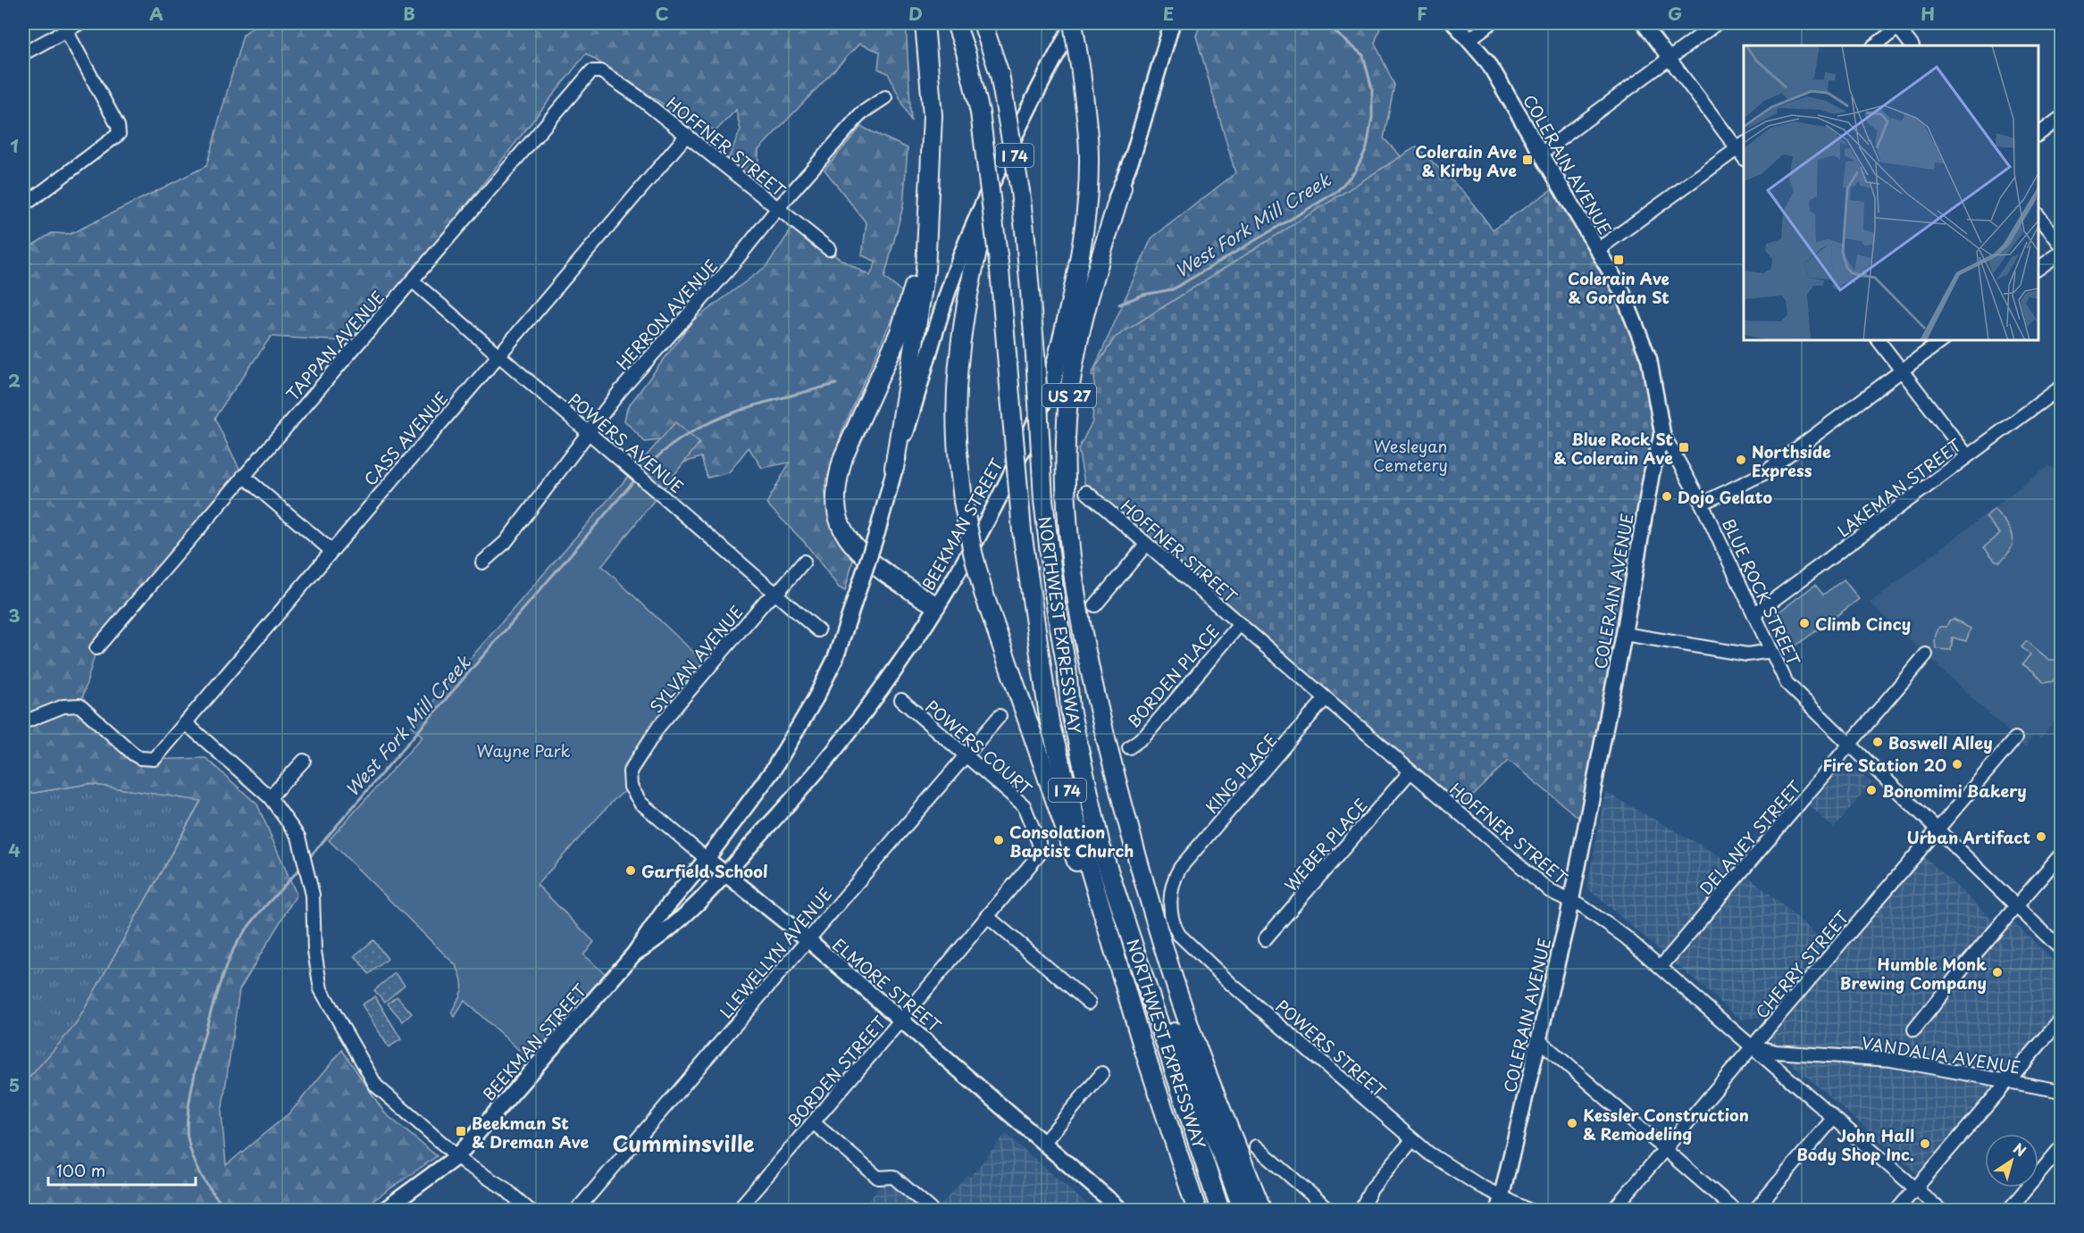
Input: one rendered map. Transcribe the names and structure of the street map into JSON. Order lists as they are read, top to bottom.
{
  "streets": {
    "highway": ["I 74", "US 27", "NORTHWEST EXPRESSWAY"],
    "main road": ["COLERAIN AVENUE", "BEEKMAN STREET", "ELMORE STREET"],
    "street": [
      "HOFFNER STREET",
      "HERRON AVENUE",
      "TAPPAN AVENUE",
      "CASS AVENUE",
      "POWERS AVENUE",
      "LAKEMAN STREET",
      "BLUE ROCK STREET",
      "SYLVAN AVENUE",
      "BORDEN PLACE",
      "POWERS COURT",
      "KING PLACE",
      "DELANEY STREET",
      "WEBER PLACE",
      "LLEWELLYN AVENUE",
      "CHERRY STREET",
      "POWERS STREET",
      "VANDALIA AVENUE",
      "BORDEN STREET"
    ]
  },
  "crossings": [
    ["HOFFNER STREET", "COLERAIN AVENUE"],
    ["HOFFNER STREET", "HERRON AVENUE"],
    ["HOFFNER STREET", "TAPPAN AVENUE"],
    ["HOFFNER STREET", "CASS AVENUE"],
    ["HOFFNER STREET", "BORDEN PLACE"],
    ["HOFFNER STREET", "KING PLACE"],
    ["HOFFNER STREET", "DELANEY STREET"],
    ["HOFFNER STREET", "WEBER PLACE"],
    ["HOFFNER STREET", "CHERRY STREET"],
    ["HOFFNER STREET", "VANDALIA AVENUE"],
    ["COLERAIN AVENUE", "BLUE ROCK STREET"],
    ["COLERAIN AVENUE", "POWERS STREET"],
    ["HERRON AVENUE", "POWERS AVENUE"],
    ["TAPPAN AVENUE", "POWERS AVENUE"],
    ["US 27", "BEEKMAN STREET"],
    ["CASS AVENUE", "POWERS AVENUE"],
    ["POWERS AVENUE", "SYLVAN AVENUE"],
    ["LAKEMAN STREET", "BLUE ROCK STREET"],
    ["BEEKMAN STREET", "ELMORE STREET"],
    ["BLUE ROCK STREET", "DELANEY STREET"],
    ["BLUE ROCK STREET", "CHERRY STREET"],
    ["SYLVAN AVENUE", "ELMORE STREET"],
    ["POWERS COURT", "LLEWELLYN AVENUE"],
    ["POWERS COURT", "BORDEN STREET"],
    ["KING PLACE", "POWERS STREET"],
    ["LLEWELLYN AVENUE", "ELMORE STREET"],
    ["CHERRY STREET", "VANDALIA AVENUE"],
    ["ELMORE STREET", "BORDEN STREET"]
  ],
  "districts": ["Cumminsville"],
  "water": ["West Fork Mill Creek"],
  "parks": ["Wesleyan Cemetery", "Wayne Park"],
  "places": {
    "transit": [
      "Colerain Ave & Kirby Ave",
      "Colerain Ave & Gordan St",
      "Blue Rock St & Colerain Ave",
      "Beekman St & Dreman Ave"
    ],
    "other": [
      "Northside Express",
      "Dojo Gelato",
      "Climb Cincy",
      "Boswell Alley",
      "Fire Station 20",
      "Bonomimi Bakery",
      "Urban Artifact",
      "Consolation Baptist Church",
      "Garfield School",
      "Humble Monk Brewing Company",
      "Kessler Construction & Remodeling",
      "John Hall Body Shop Inc."
    ]
  },
  "scale_bar": "100 m",
  "north": "top right",
  "grid": {
    "columns": [
      "A",
      "B",
      "C",
      "D",
      "E",
      "F",
      "G",
      "H"
    ],
    "rows": [
      "1",
      "2",
      "3",
      "4",
      "5"
    ]
  }
}
